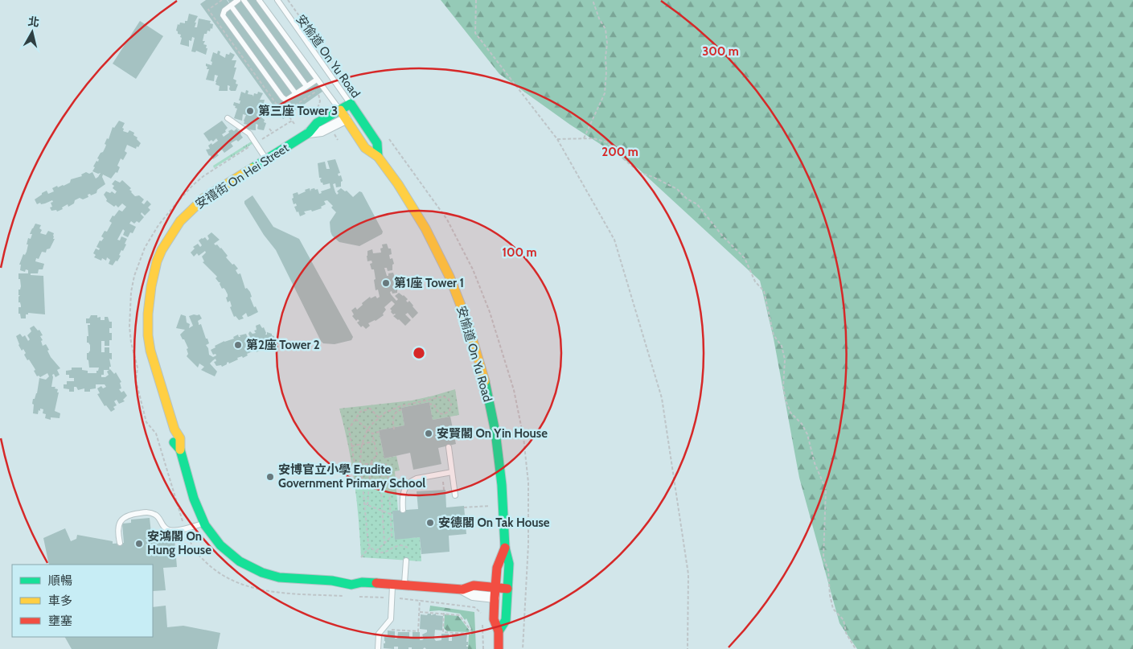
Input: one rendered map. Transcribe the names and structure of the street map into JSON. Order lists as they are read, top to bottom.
{
  "streets": {
    "street": ["安愉道 On Yu Road", "安禧街 On Hei Street"]
  },
  "crossings": [
    ["安愉道 On Yu Road", "安禧街 On Hei Street"]
  ],
  "places": [
    "第三座 Tower 3",
    "第1座 Tower 1",
    "第2座 Tower 2",
    "安賢閣 On Yin House",
    "安博官立小學 Erudite Government Primary School",
    "安德閣 On Tak House",
    "安鴻閣 On Hung House"
  ],
  "legend": ["順暢", "車多", "壅塞"],
  "north": "top",
  "rings": ["300 m", "200 m", "100 m"]
}
